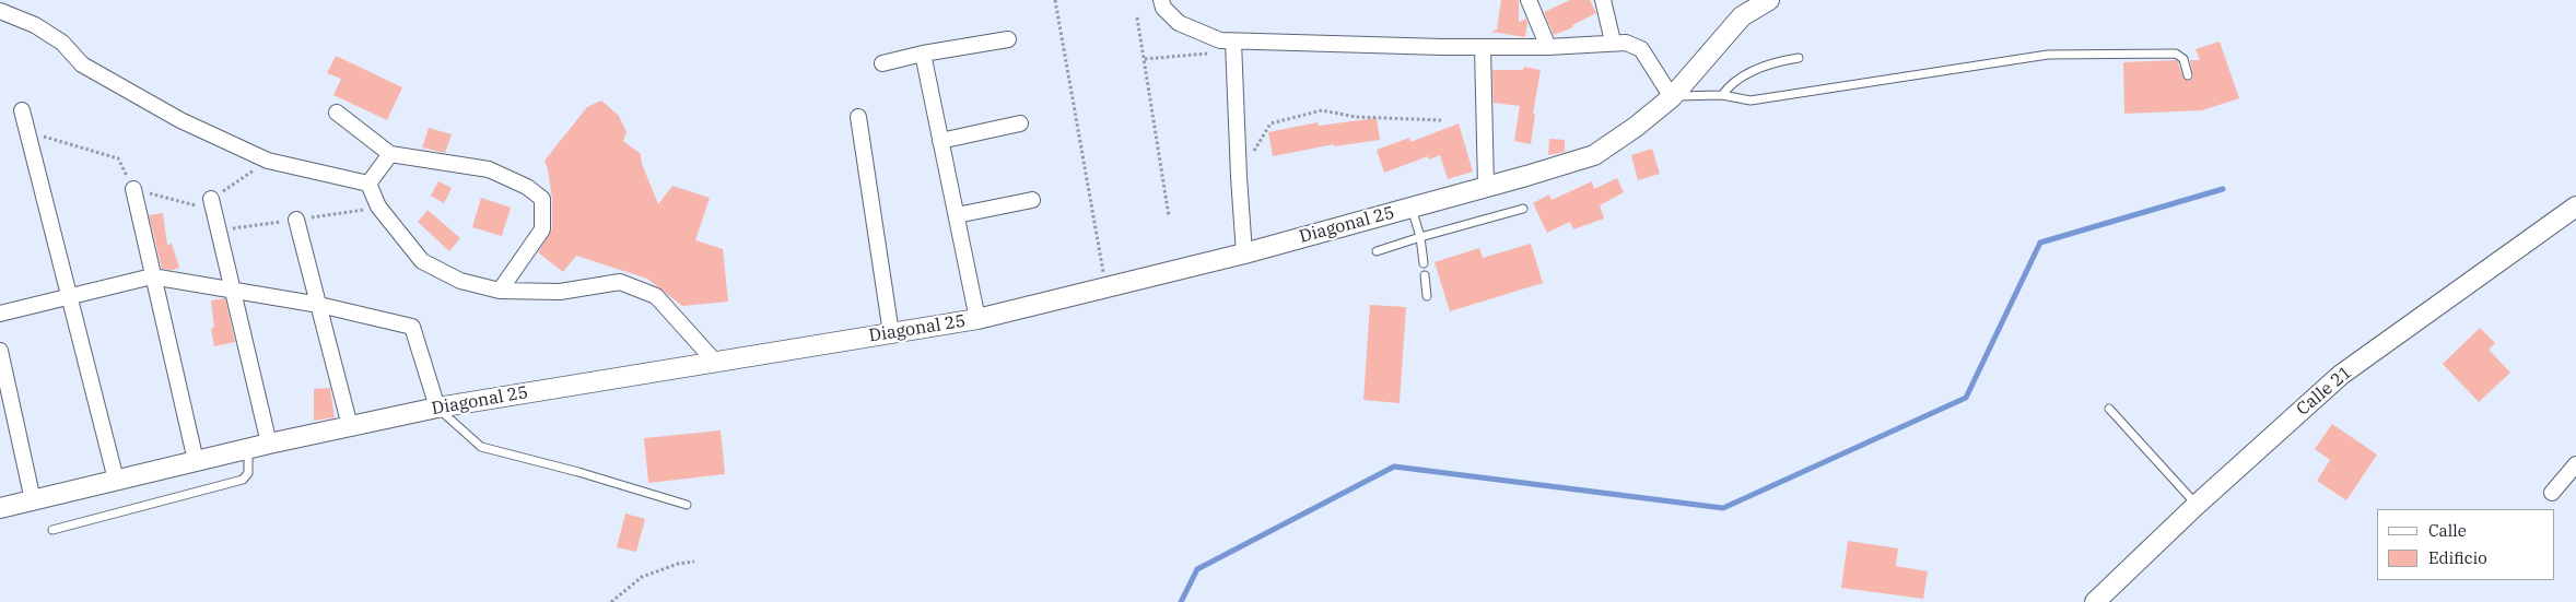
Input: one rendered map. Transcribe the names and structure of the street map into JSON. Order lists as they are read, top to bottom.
{
  "streets": {
    "street": ["Diagonal 25", "Calle 21"]
  },
  "legend": ["Calle", "Edificio"]
}
